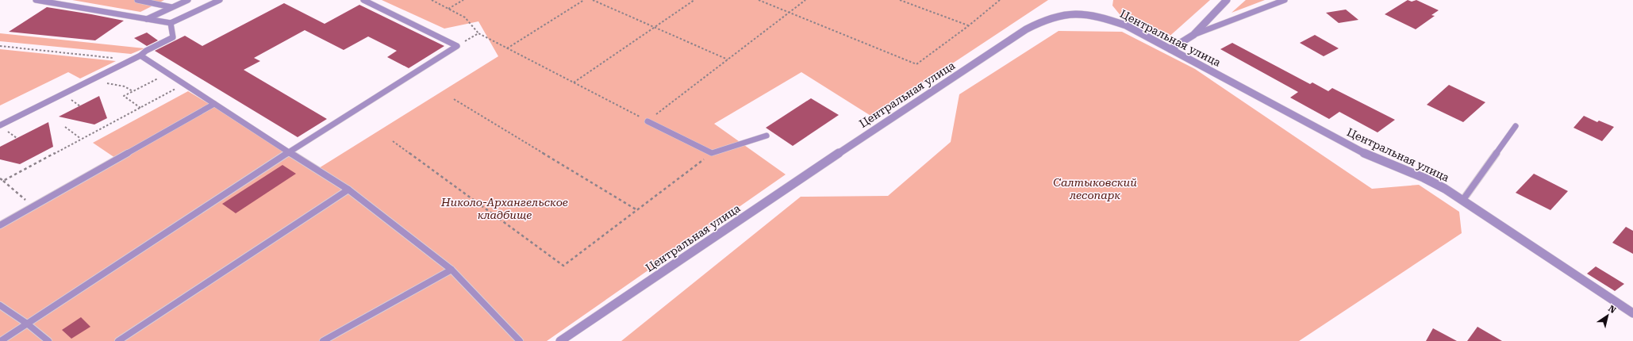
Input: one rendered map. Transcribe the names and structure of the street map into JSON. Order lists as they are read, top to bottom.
{
  "streets": {
    "street": ["Центральная улица"]
  },
  "parks": ["Салтыковский лесопарк", "Николо-Архангельское кладбище"],
  "north": "top right"
}
